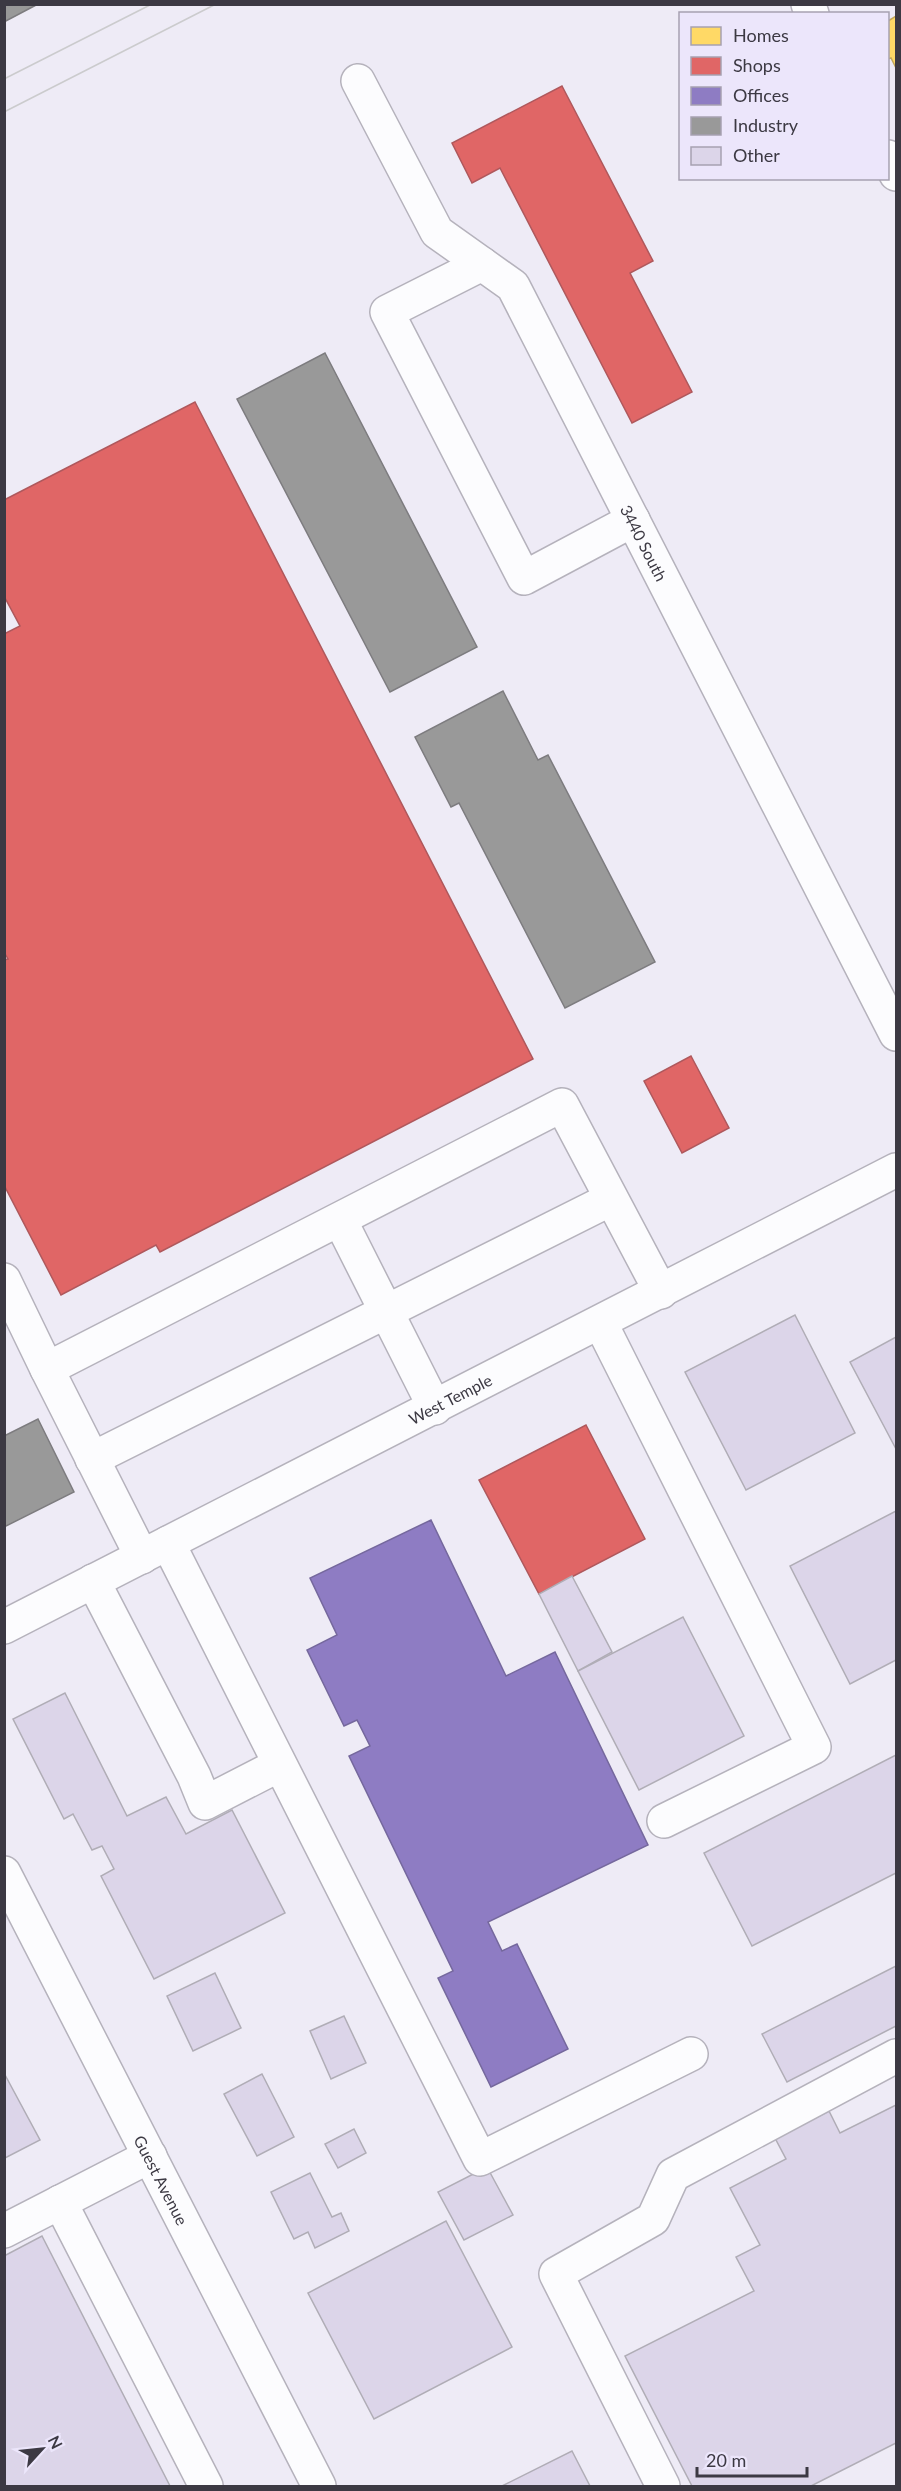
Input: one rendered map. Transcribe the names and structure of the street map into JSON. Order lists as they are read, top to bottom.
{
  "streets": {
    "street": ["3440 South", "West Temple", "Guest Avenue"]
  },
  "legend": [
    "Homes",
    "Shops",
    "Offices",
    "Industry",
    "Other"
  ],
  "scale_bar": "20 m",
  "north": "top right"
}
